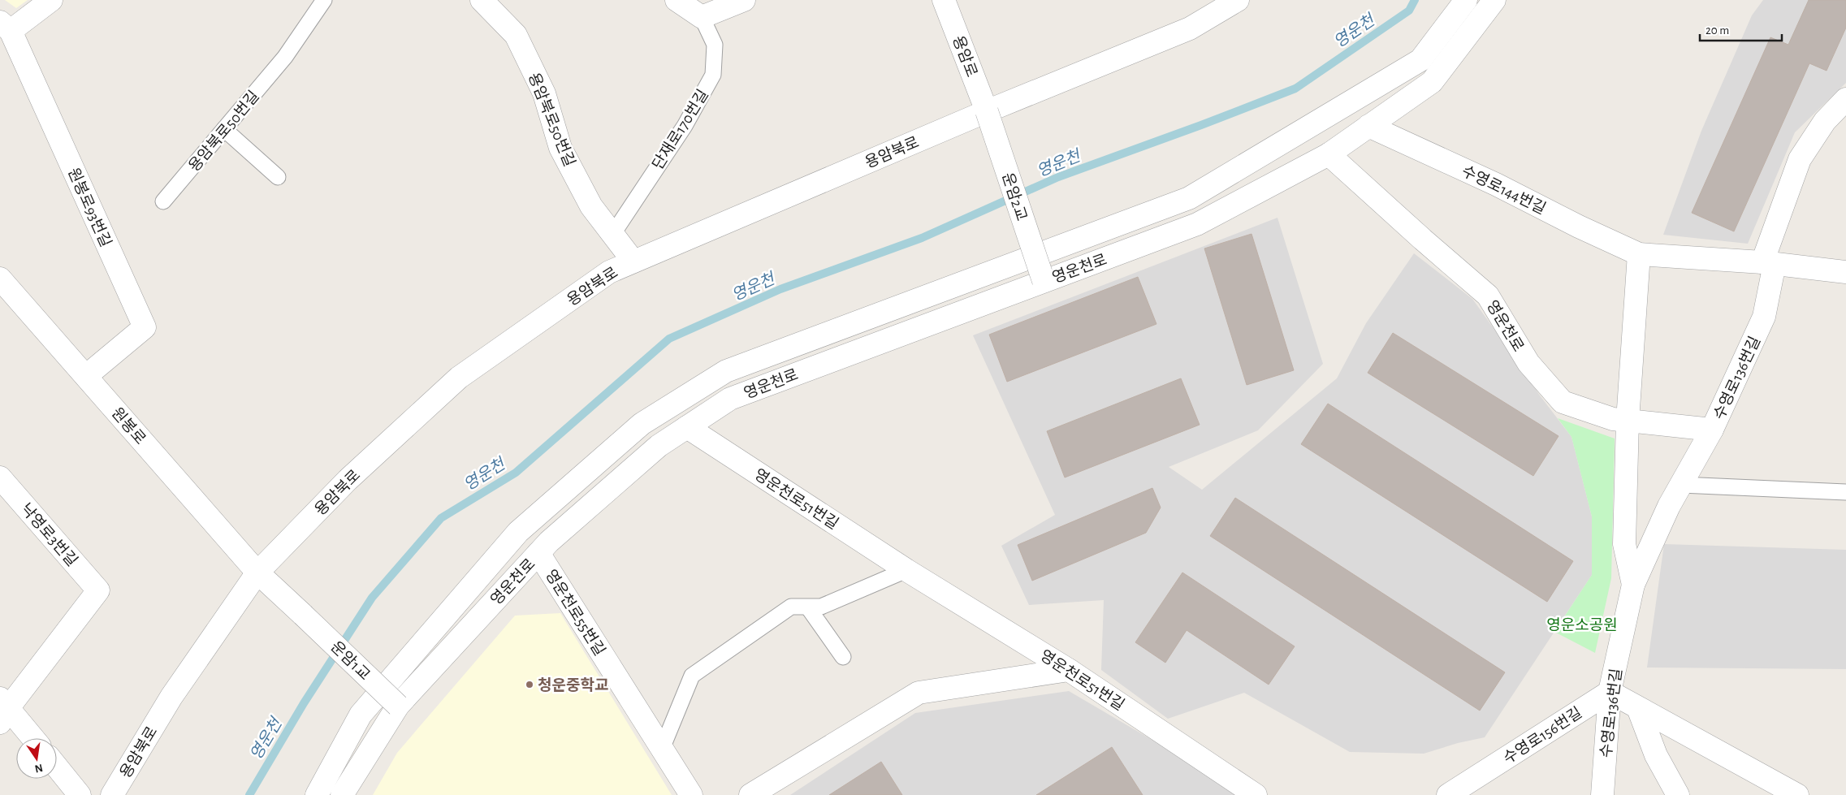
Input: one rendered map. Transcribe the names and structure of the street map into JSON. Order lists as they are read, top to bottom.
{
  "streets": {
    "street": [
      "용암로",
      "용암북로50번길",
      "용암북로",
      "수영로144번길",
      "운암2교",
      "원봉로93번길",
      "영운천로",
      "수영로136번길",
      "원봉로",
      "영운천로51번길",
      "낙영로3번길",
      "영운천로55번길",
      "운암1교",
      "수영로156번길"
    ],
    "lane": ["단재로170번길"]
  },
  "crossings": [
    ["용암로", "용암북로"],
    ["용암로", "운암2교"],
    ["용암북로50번길", "단재로170번길"],
    ["용암북로50번길", "용암북로"],
    ["용암북로", "운암2교"],
    ["용암북로", "원봉로"],
    ["수영로144번길", "영운천로"],
    ["수영로144번길", "수영로136번길"],
    ["운암2교", "영운천로"],
    ["원봉로93번길", "원봉로"],
    ["영운천로", "수영로136번길"],
    ["영운천로", "영운천로51번길"],
    ["영운천로", "영운천로55번길"],
    ["영운천로", "운암1교"],
    ["수영로136번길", "수영로156번길"],
    ["원봉로", "운암1교"]
  ],
  "water": ["영운천"],
  "parks": ["영운소공원"],
  "places": ["청운중학교"],
  "scale_bar": "20 m",
  "north": "bottom"
}
